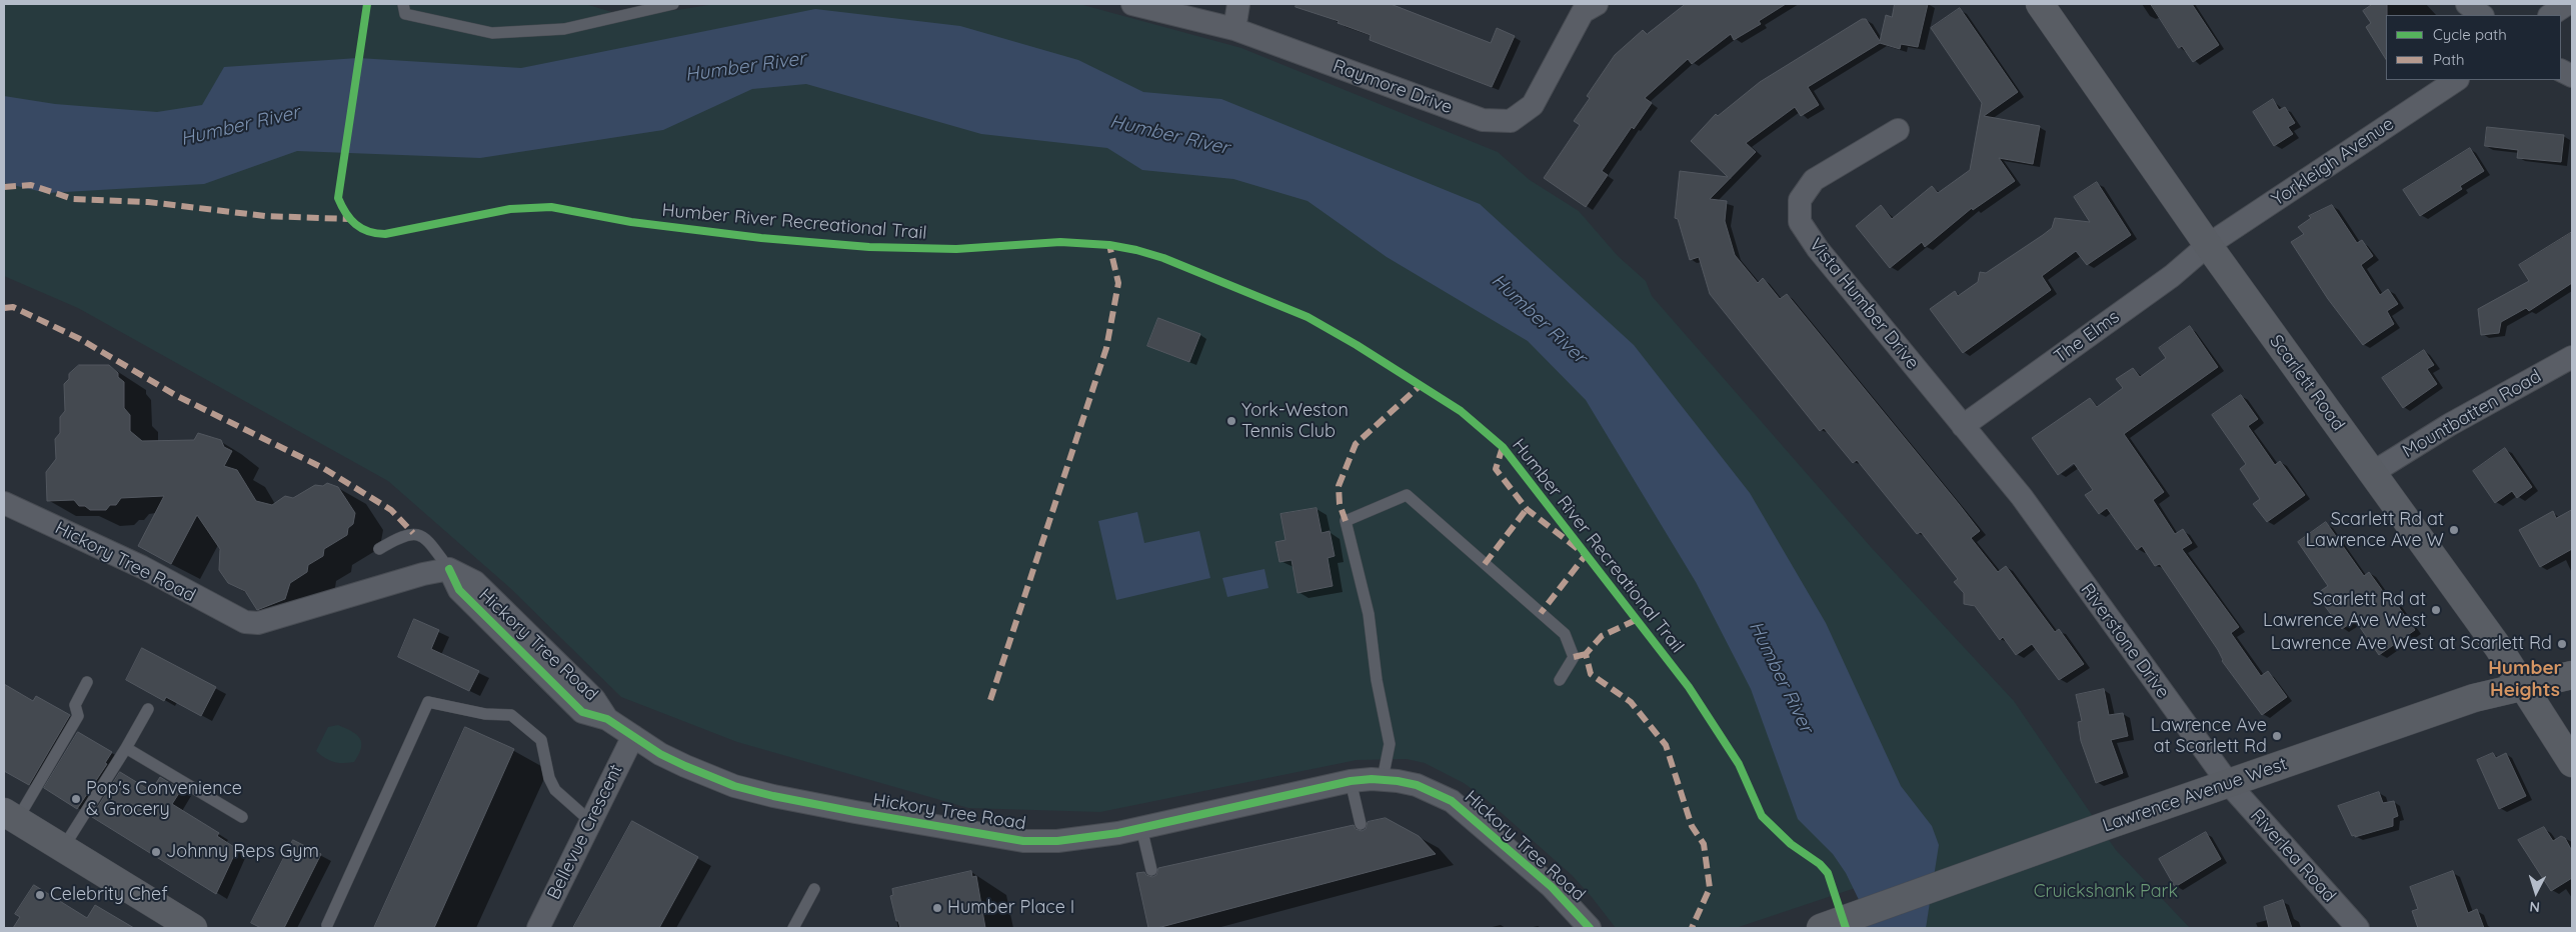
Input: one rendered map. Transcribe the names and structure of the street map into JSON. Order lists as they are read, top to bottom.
{
  "streets": {
    "main road": ["Scarlett Road", "Lawrence Avenue West"],
    "street": [
      "Raymore Drive",
      "Yorkleigh Avenue",
      "Vista Humber Drive",
      "The Elms",
      "Mountbatten Road",
      "Hickory Tree Road",
      "Riverstone Drive",
      "Bellevue Crescent",
      "Riverlea Road"
    ],
    "cycle path": ["Humber River Recreational Trail"]
  },
  "crossings": [
    ["Yorkleigh Avenue", "The Elms"],
    ["Yorkleigh Avenue", "Scarlett Road"],
    ["Vista Humber Drive", "The Elms"],
    ["Vista Humber Drive", "Riverstone Drive"],
    ["The Elms", "Scarlett Road"],
    ["Scarlett Road", "Mountbatten Road"],
    ["Scarlett Road", "Lawrence Avenue West"],
    ["Hickory Tree Road", "Bellevue Crescent"],
    ["Riverstone Drive", "Lawrence Avenue West"],
    ["Riverstone Drive", "Riverlea Road"],
    ["Lawrence Avenue West", "Riverlea Road"]
  ],
  "districts": ["Humber Heights"],
  "water": ["Humber River"],
  "parks": ["Cruickshank Park"],
  "places": [
    "York-Weston Tennis Club",
    "Scarlett Rd at Lawrence Ave W",
    "Scarlett Rd at Lawrence Ave West",
    "Lawrence Ave West at Scarlett Rd",
    "Lawrence Ave at Scarlett Rd",
    "Pop's Convenience & Grocery",
    "Johnny Reps Gym",
    "Celebrity Chef",
    "Humber Place I"
  ],
  "legend": ["Cycle path", "Path"],
  "north": "bottom"
}
